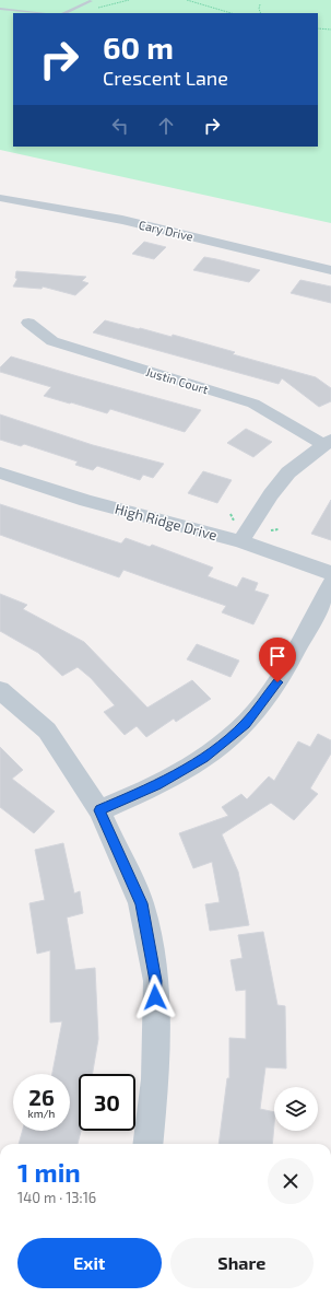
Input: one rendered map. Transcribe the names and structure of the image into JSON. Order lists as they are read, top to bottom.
{
  "streets": {
    "street": ["Cary Drive", "Justin Court", "High Ridge Drive"]
  },
  "page": {
    "turn": ["60 m", "Crescent Lane"],
    "speed": "26 km/h",
    "limit": "30",
    "heading": ["1 min", "140 m · 13:16"],
    "buttons": ["Exit", "Share"]
  }
}
